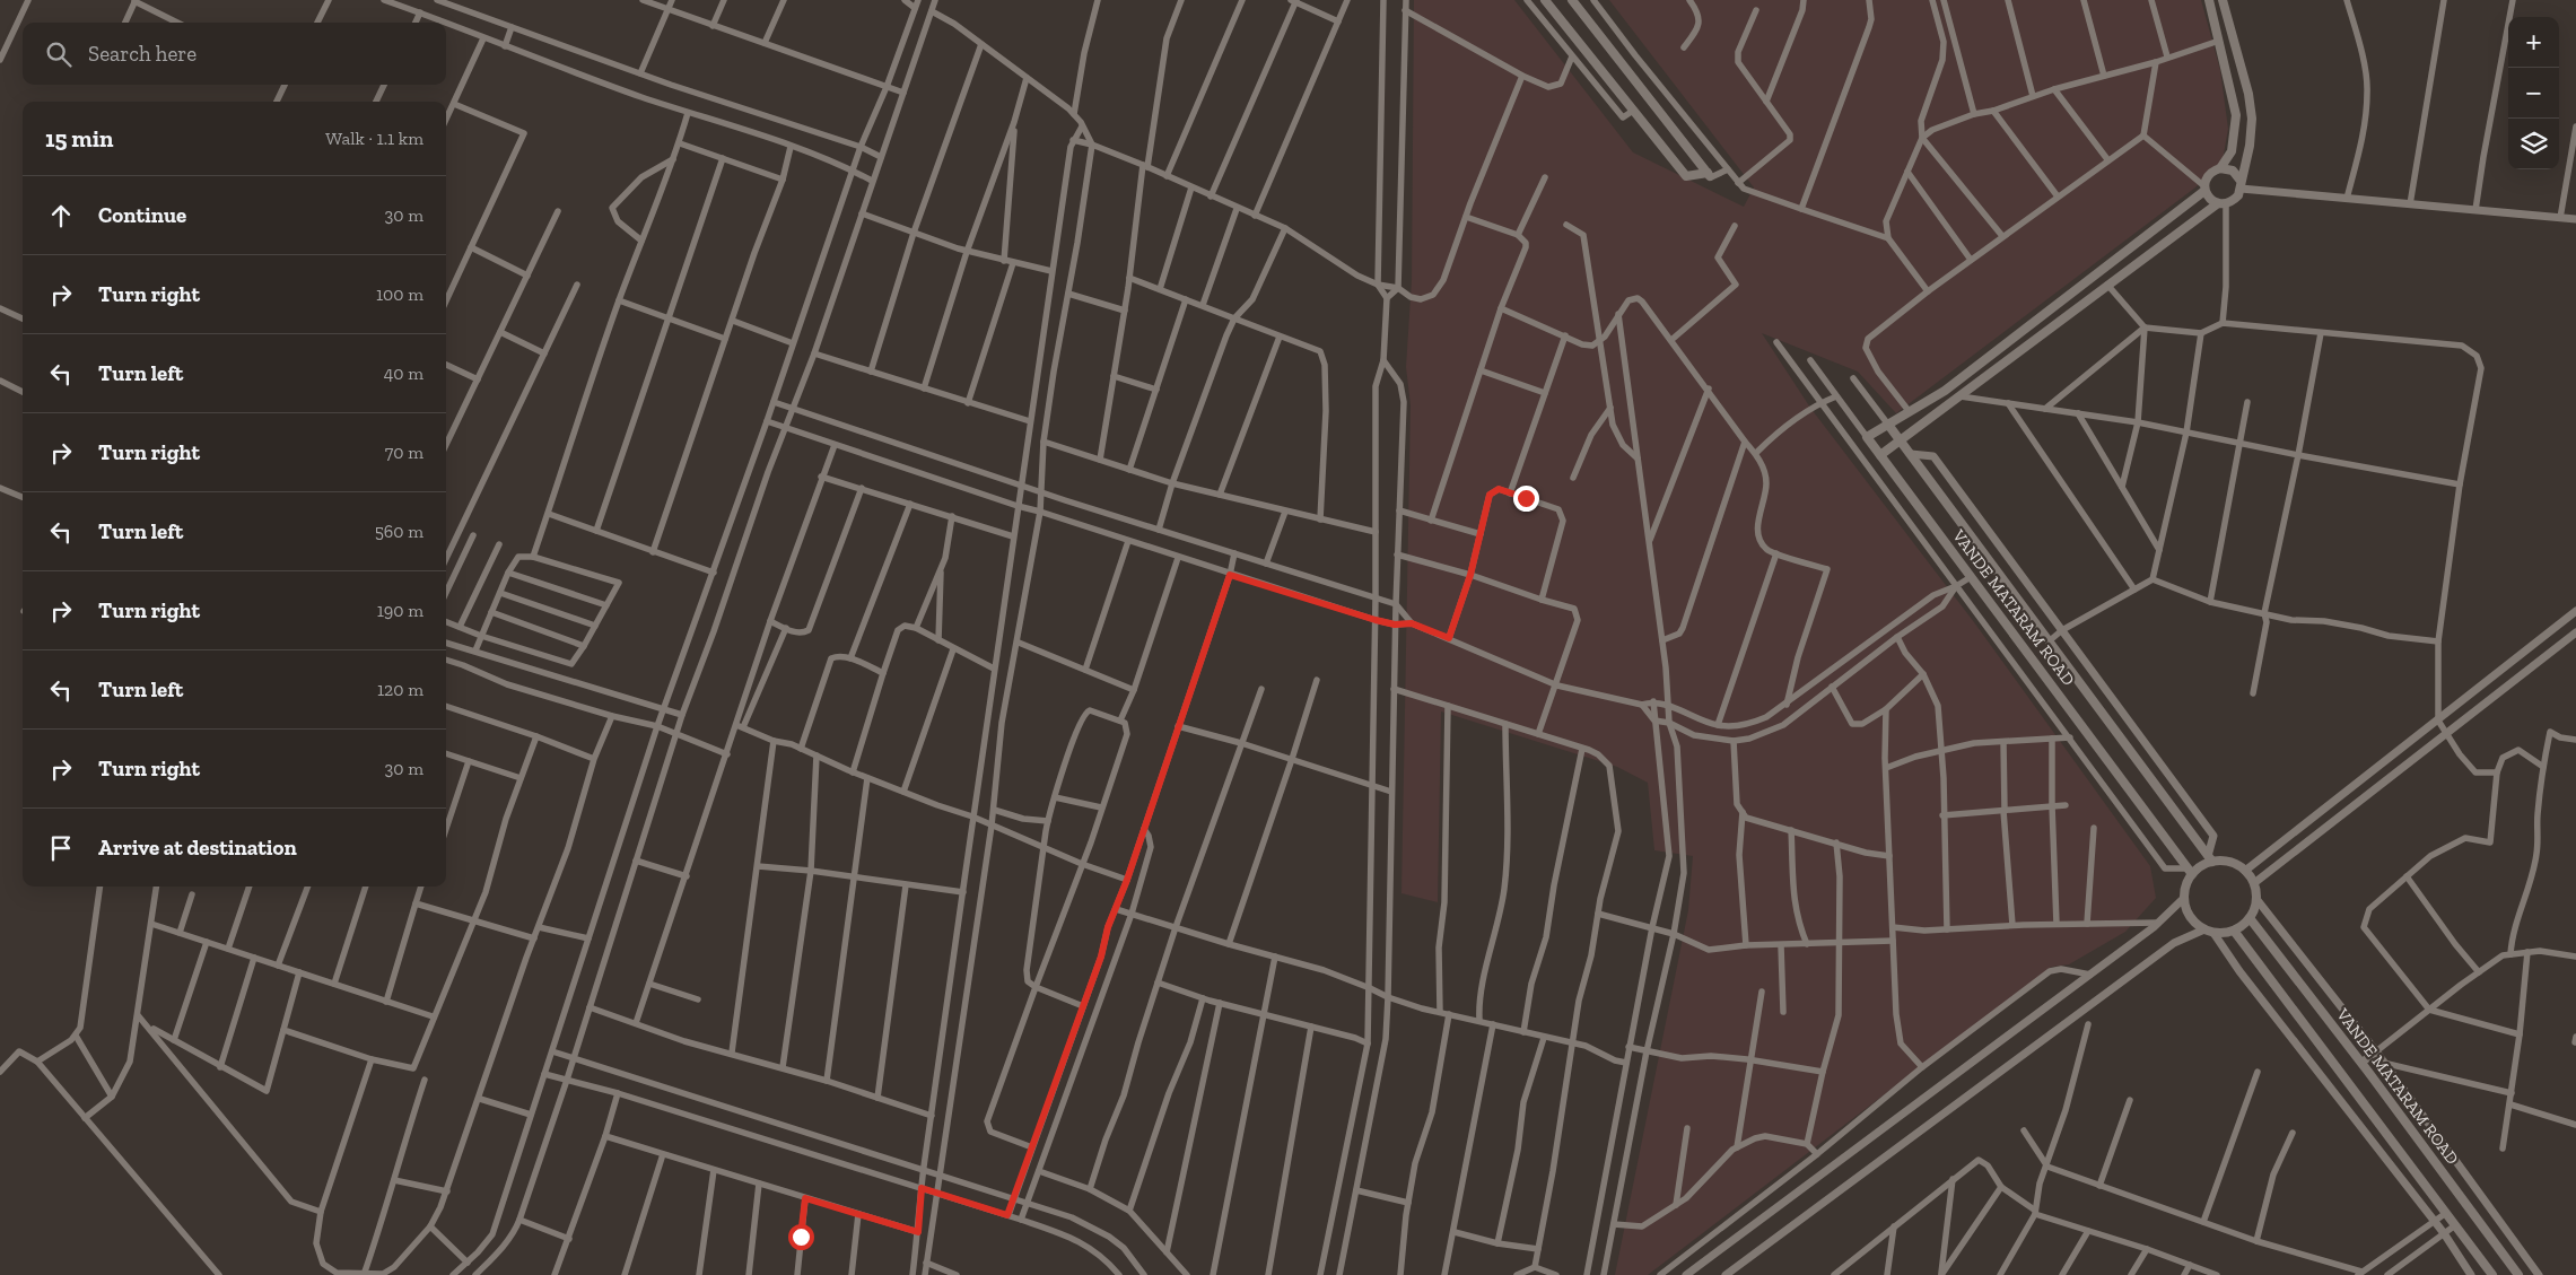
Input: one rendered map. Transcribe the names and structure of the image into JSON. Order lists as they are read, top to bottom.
{
  "streets": {
    "main road": ["VANDE MATARAM ROAD"]
  },
  "page": {
    "map_buttons": ["+", "−"],
    "search": "Search here",
    "heading": ["15 min", "Walk · 1.1 km"],
    "list": [
      ["Continue", "30 m"],
      ["Turn right", "100 m"],
      ["Turn left", "40 m"],
      ["Turn right", "70 m"],
      ["Turn left", "560 m"],
      ["Turn right", "190 m"],
      ["Turn left", "120 m"],
      ["Turn right", "30 m"],
      "Arrive at destination"
    ]
  }
}
